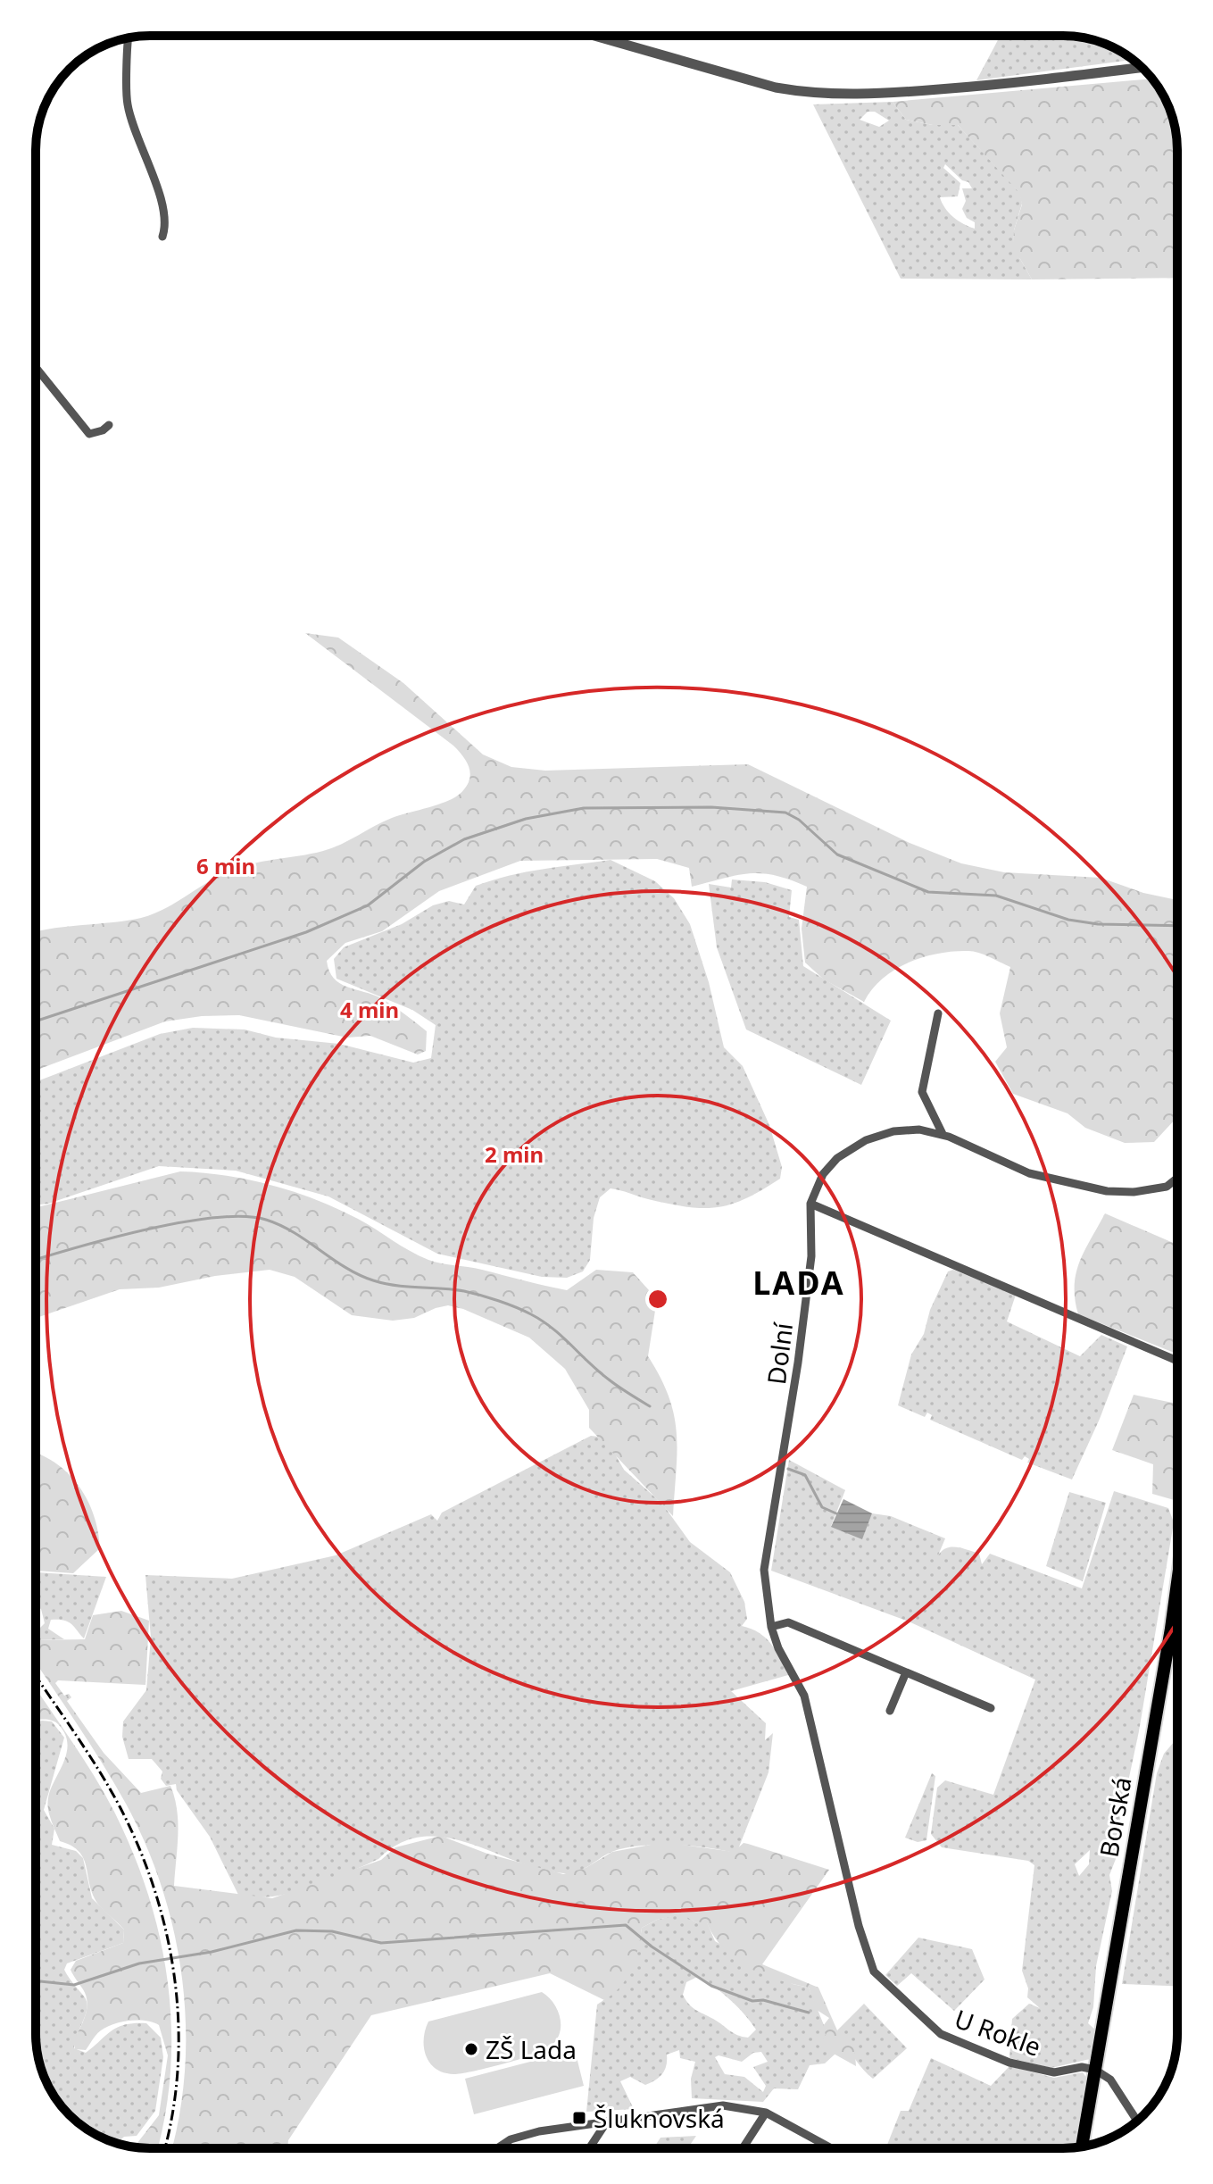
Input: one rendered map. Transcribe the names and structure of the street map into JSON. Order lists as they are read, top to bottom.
{
  "streets": {
    "main road": ["Borská"],
    "street": ["Dolní", "U Rokle"]
  },
  "crossings": [
    ["Dolní", "U Rokle"],
    ["Borská", "U Rokle"]
  ],
  "districts": ["LADA"],
  "places": {
    "other": ["ZŠ Lada"],
    "transit": ["Šluknovská"]
  },
  "rings": ["6 min", "4 min", "2 min"]
}
